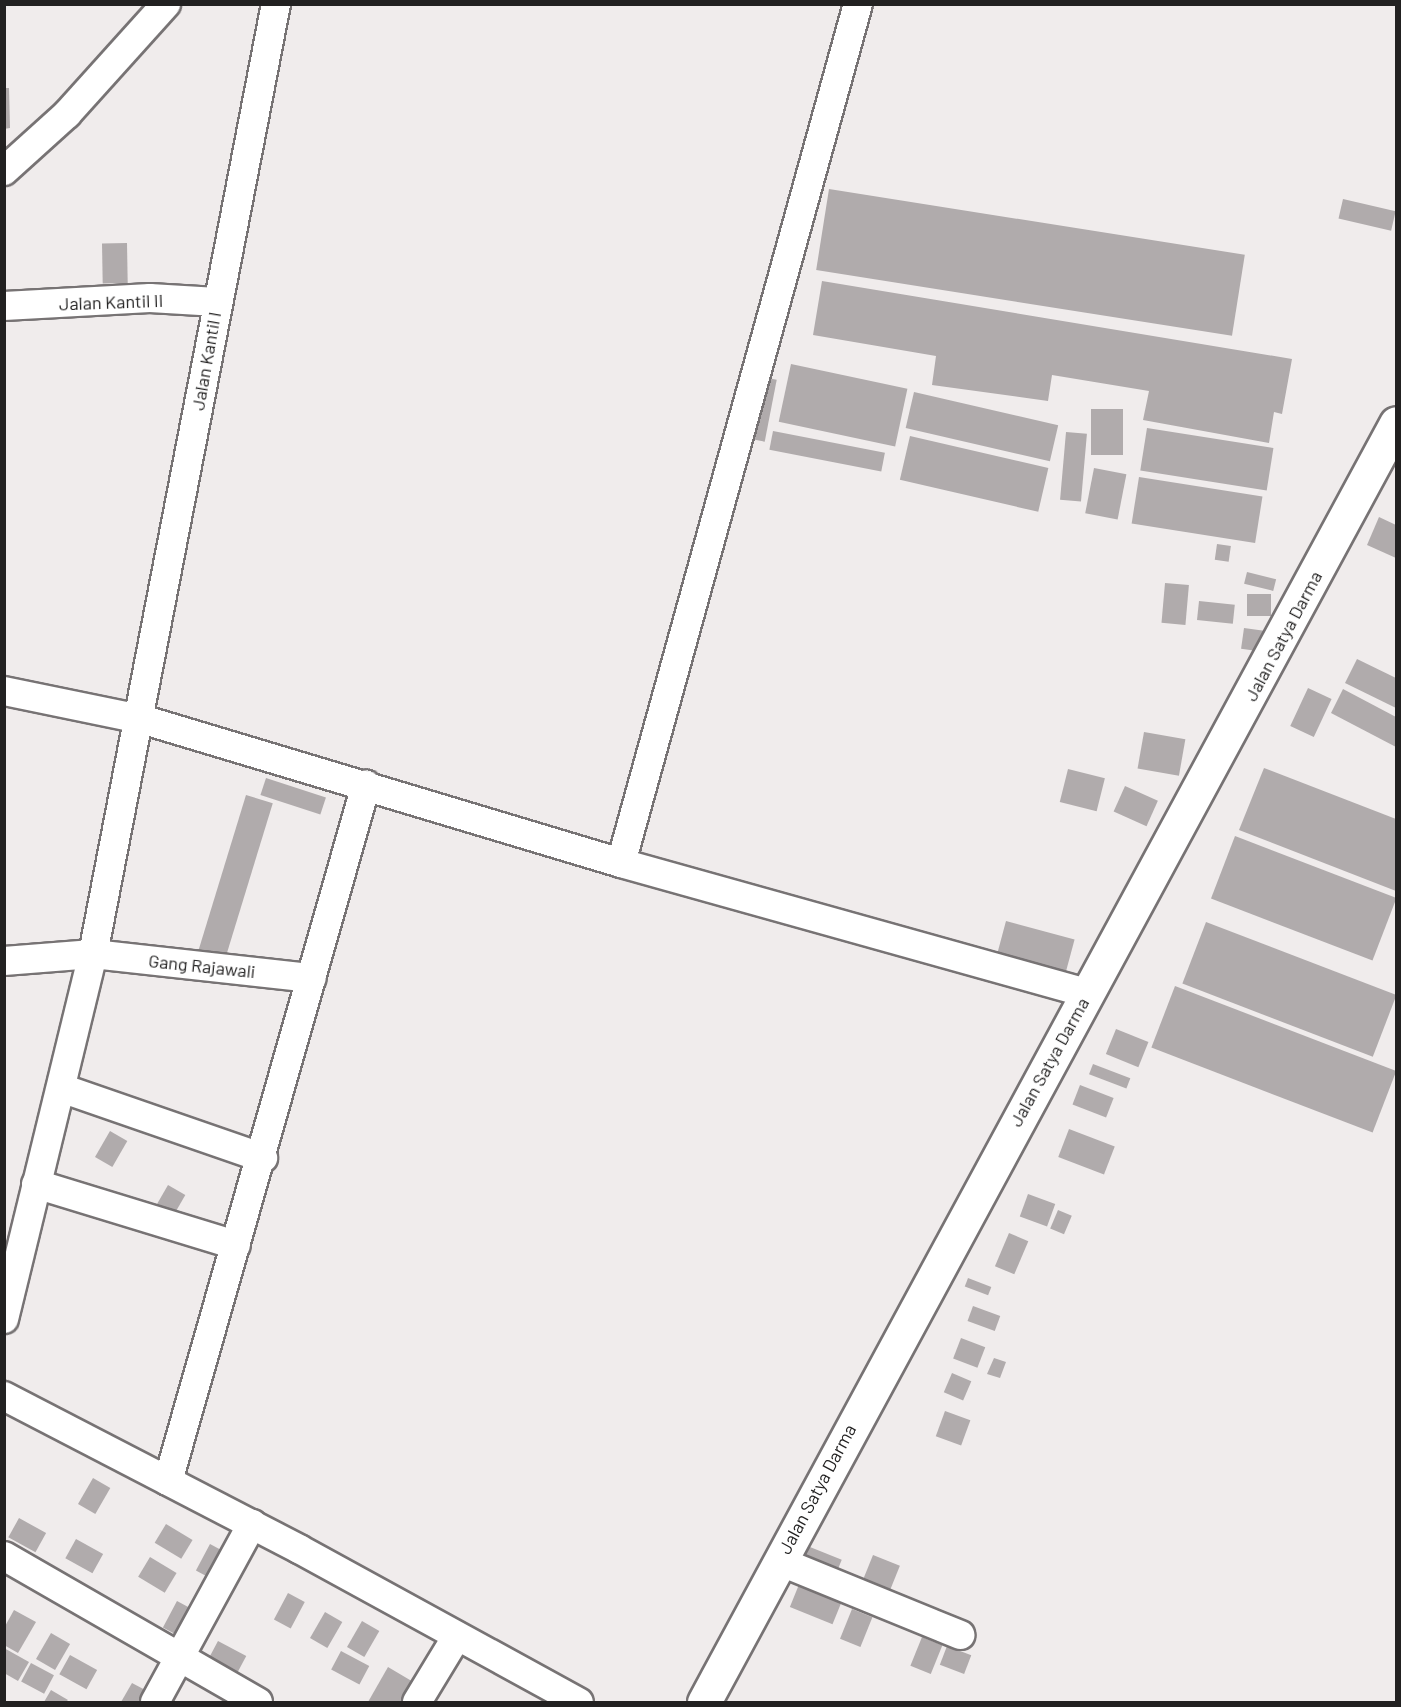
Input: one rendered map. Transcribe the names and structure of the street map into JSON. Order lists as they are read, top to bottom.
{
  "streets": {
    "main road": ["Jalan Satya Darma"],
    "street": ["Jalan Kantil II", "Jalan Kantil I", "Gang Rajawali"]
  },
  "crossings": [
    ["Jalan Kantil II", "Jalan Kantil I"],
    ["Jalan Kantil I", "Gang Rajawali"]
  ]
}
